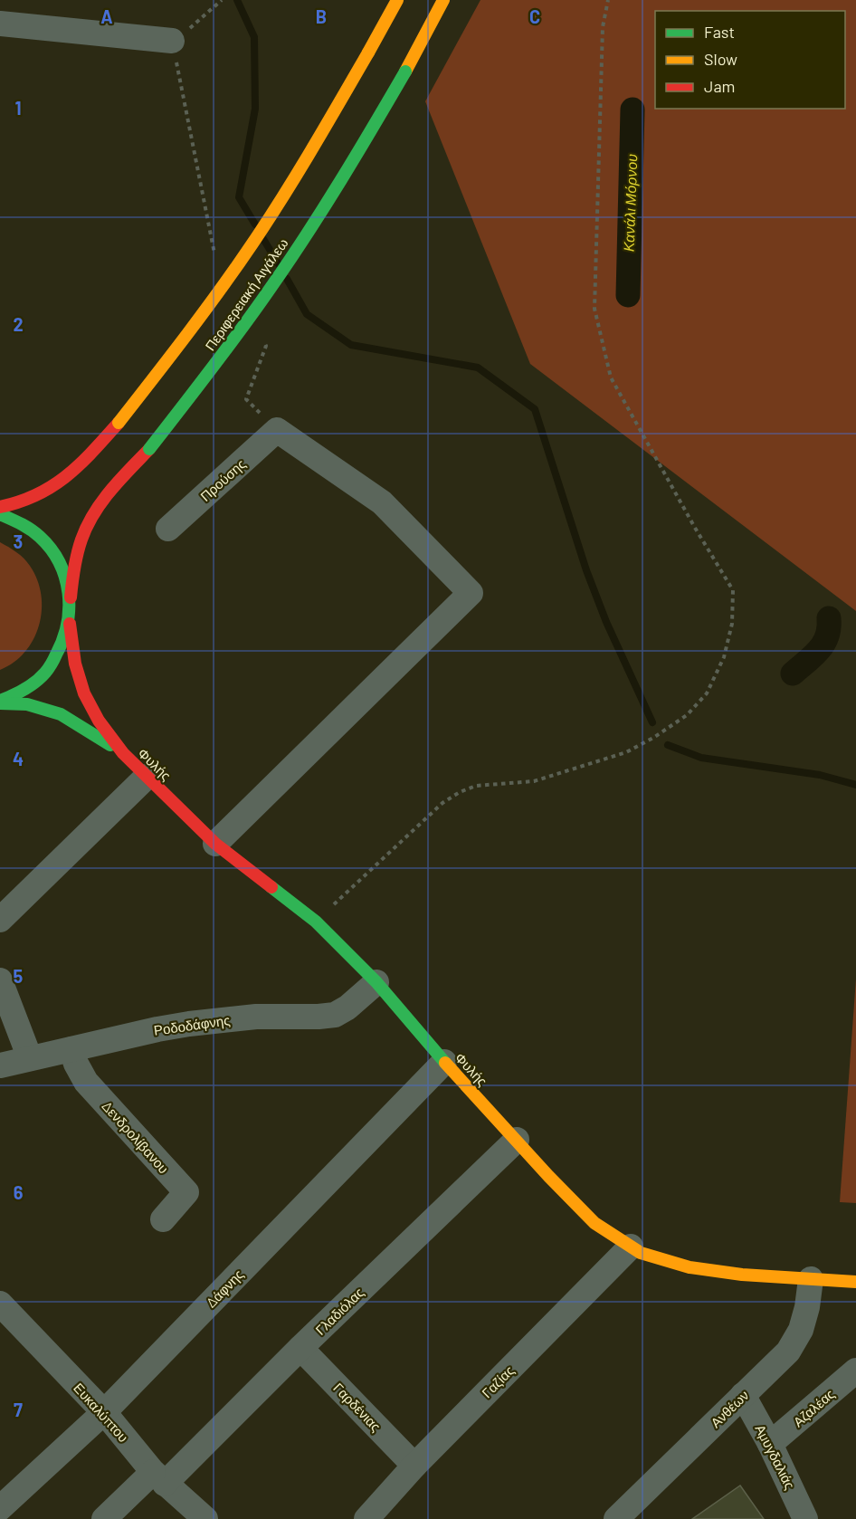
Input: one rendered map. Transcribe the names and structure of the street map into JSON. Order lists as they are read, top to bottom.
{
  "streets": {
    "main road": ["Περιφερειακή Αιγάλεω", "Φυλής"],
    "street": [
      "Προύσης",
      "Ροδοδάφνης",
      "Δενδρολίβανου",
      "Δάφνης",
      "Γλαδιόλας",
      "Γαζίας",
      "Γαρδένιας",
      "Αζαλέας",
      "Ανθέων",
      "Ευκαλύπτου",
      "Αμυγδαλιάς"
    ]
  },
  "crossings": [
    ["Περιφερειακή Αιγάλεω", "Φυλής"],
    ["Προύσης", "Φυλής"],
    ["Φυλής", "Ροδοδάφνης"],
    ["Φυλής", "Δάφνης"],
    ["Φυλής", "Γλαδιόλας"],
    ["Φυλής", "Γαζίας"],
    ["Φυλής", "Ανθέων"],
    ["Ροδοδάφνης", "Δενδρολίβανου"],
    ["Δάφνης", "Ευκαλύπτου"],
    ["Γλαδιόλας", "Γαρδένιας"],
    ["Γλαδιόλας", "Ευκαλύπτου"],
    ["Γαζίας", "Γαρδένιας"],
    ["Αζαλέας", "Αμυγδαλιάς"],
    ["Ανθέων", "Αμυγδαλιάς"]
  ],
  "water": ["Κανάλι Μόρνου"],
  "legend": ["Fast", "Slow", "Jam"],
  "grid": {
    "columns": ["A", "B", "C"],
    "rows": [
      "1",
      "2",
      "3",
      "4",
      "5",
      "6",
      "7"
    ]
  }
}
